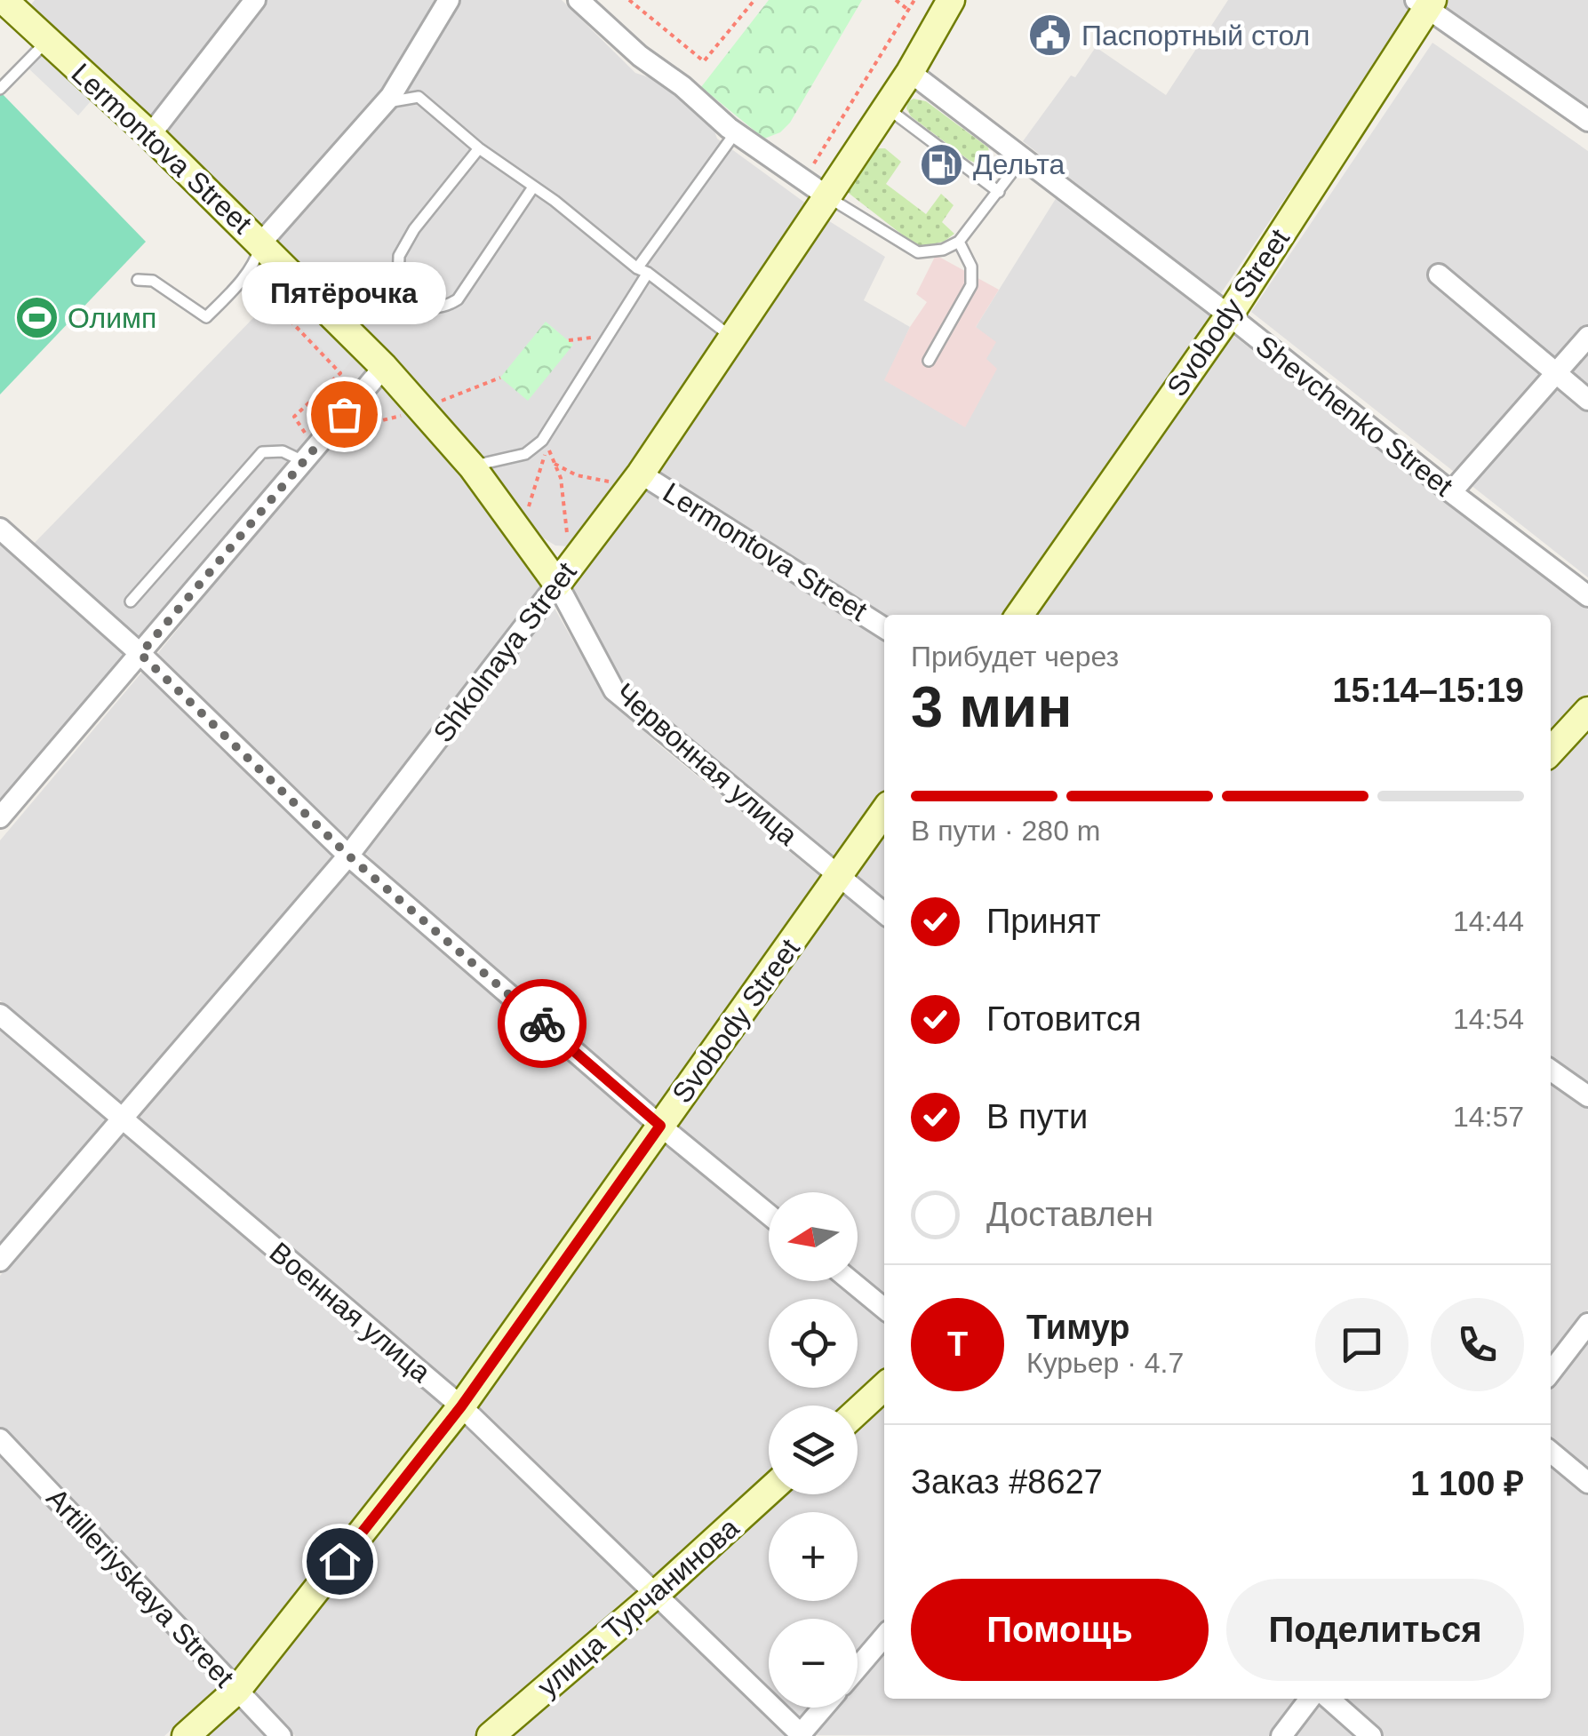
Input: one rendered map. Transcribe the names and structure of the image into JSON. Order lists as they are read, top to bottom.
{
  "streets": {
    "street": [
      "Lermontova Street",
      "Svobody Street",
      "Shevchenko Street",
      "Shkolnaya Street",
      "Червонная улица",
      "Военная улица",
      "Artilleriyskaya Street",
      "улица Турчанинова"
    ]
  },
  "crossings": [
    ["Lermontova Street", "Shkolnaya Street"],
    ["Lermontova Street", "Червонная улица"],
    ["Svobody Street", "Shevchenko Street"],
    ["Svobody Street", "Червонная улица"],
    ["Svobody Street", "Военная улица"],
    ["Svobody Street", "Artilleriyskaya Street"],
    ["Shevchenko Street", "Shkolnaya Street"],
    ["Shkolnaya Street", "Червонная улица"],
    ["Shkolnaya Street", "Военная улица"],
    ["Военная улица", "улица Турчанинова"]
  ],
  "places": {
    "public building": ["Паспортный стол"],
    "fuel station": ["Дельта"],
    "sports": ["Олимп"],
    "other": ["Пятёрочка"]
  },
  "north": "left",
  "page": {
    "bubble": "Пятёрочка",
    "heading": ["3 мин", "Прибудет через", "15:14–15:19"],
    "panel": [
      "Тимур",
      "Курьер · 4.7",
      "Заказ #8627",
      "1 100 ₽"
    ],
    "bar": "В пути · 280 m",
    "list": [
      ["Принят", "14:44"],
      ["Готовится", "14:54"],
      ["В пути", "14:57"],
      "Доставлен"
    ],
    "map_buttons": ["+", "−"],
    "round": "Т",
    "buttons": ["Помощь", "Поделиться"]
  }
}
